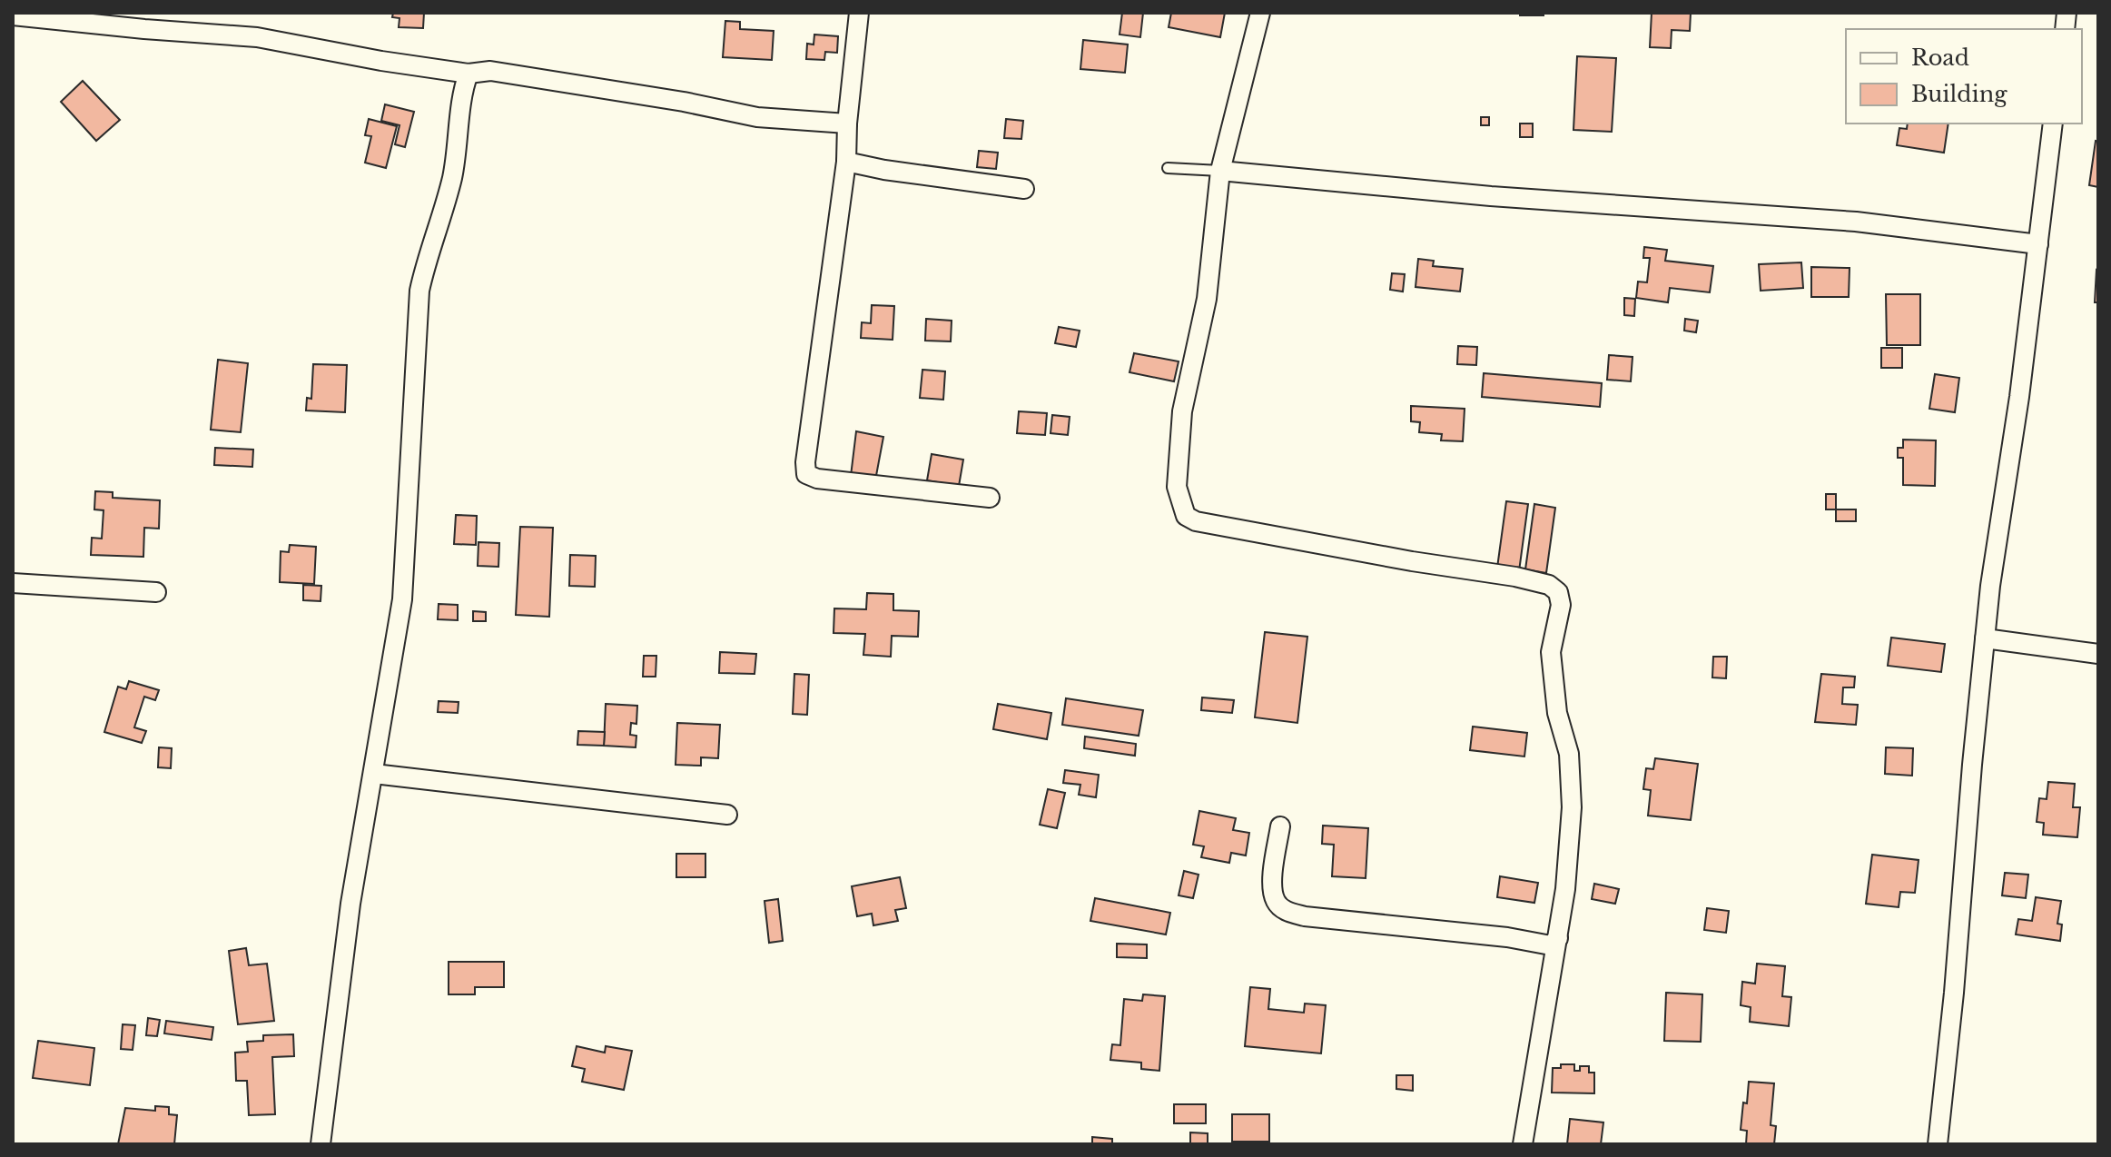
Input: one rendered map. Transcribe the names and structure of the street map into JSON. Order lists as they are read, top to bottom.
{
  "legend": ["Road", "Building"]
}
